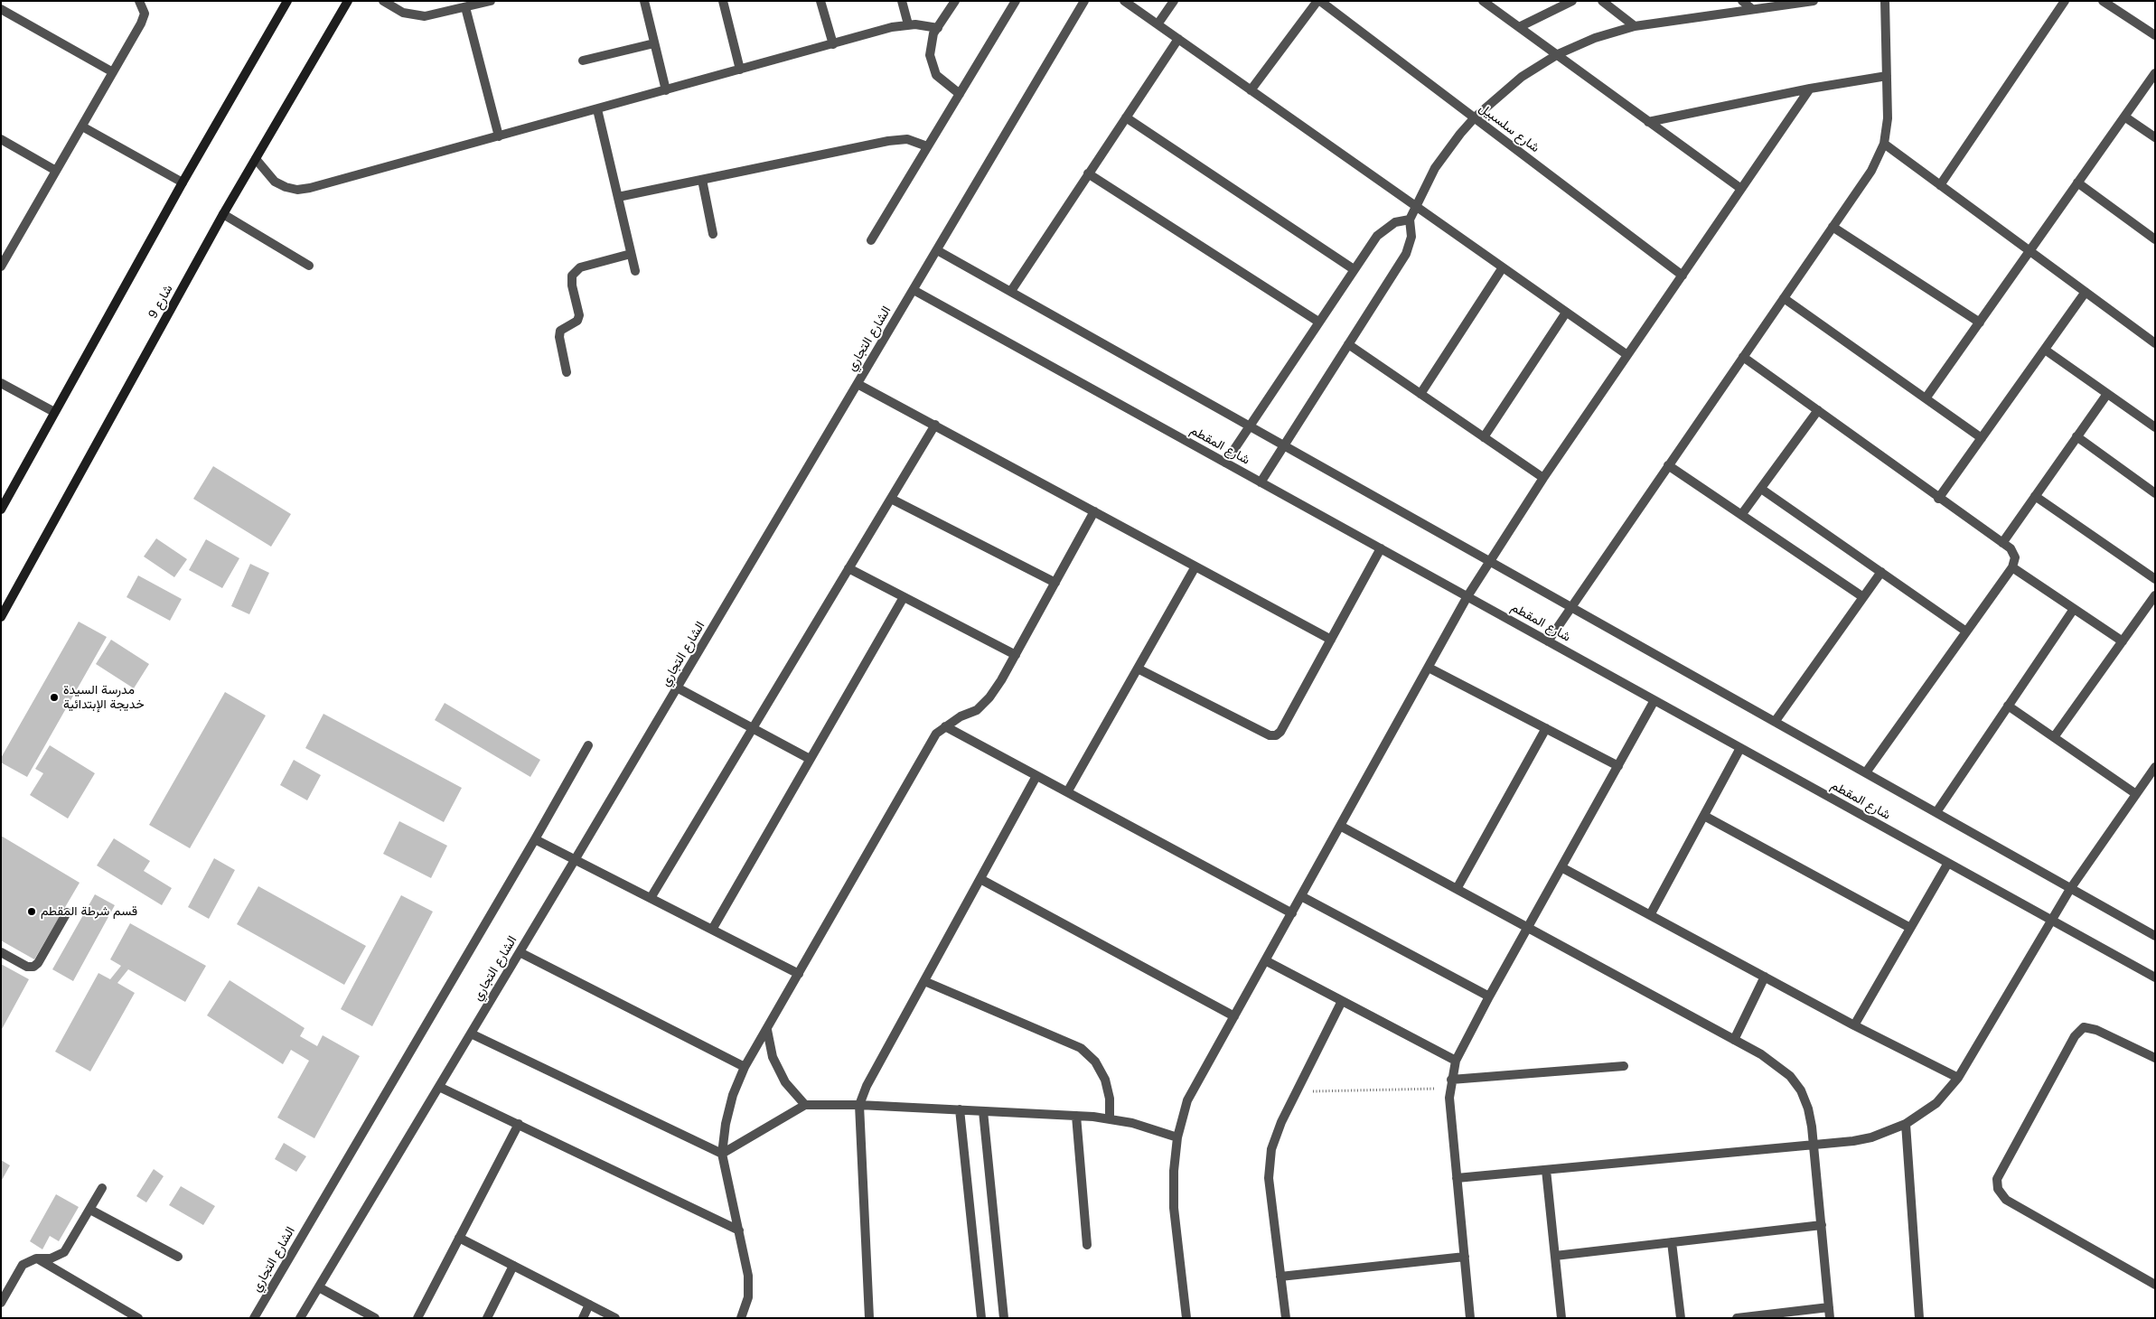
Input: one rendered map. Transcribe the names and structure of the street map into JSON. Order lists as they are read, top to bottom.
{
  "streets": {
    "main road": ["شارع 9"],
    "street": ["شارع سلسبيل", "الشارع التجاري", "شارع المقطم"]
  },
  "crossings": [
    ["الشارع التجاري", "شارع المقطم"]
  ],
  "places": ["مدرسة السيدة خديجة الإبتدائية", "قسم شرطة المقطم"]
}
